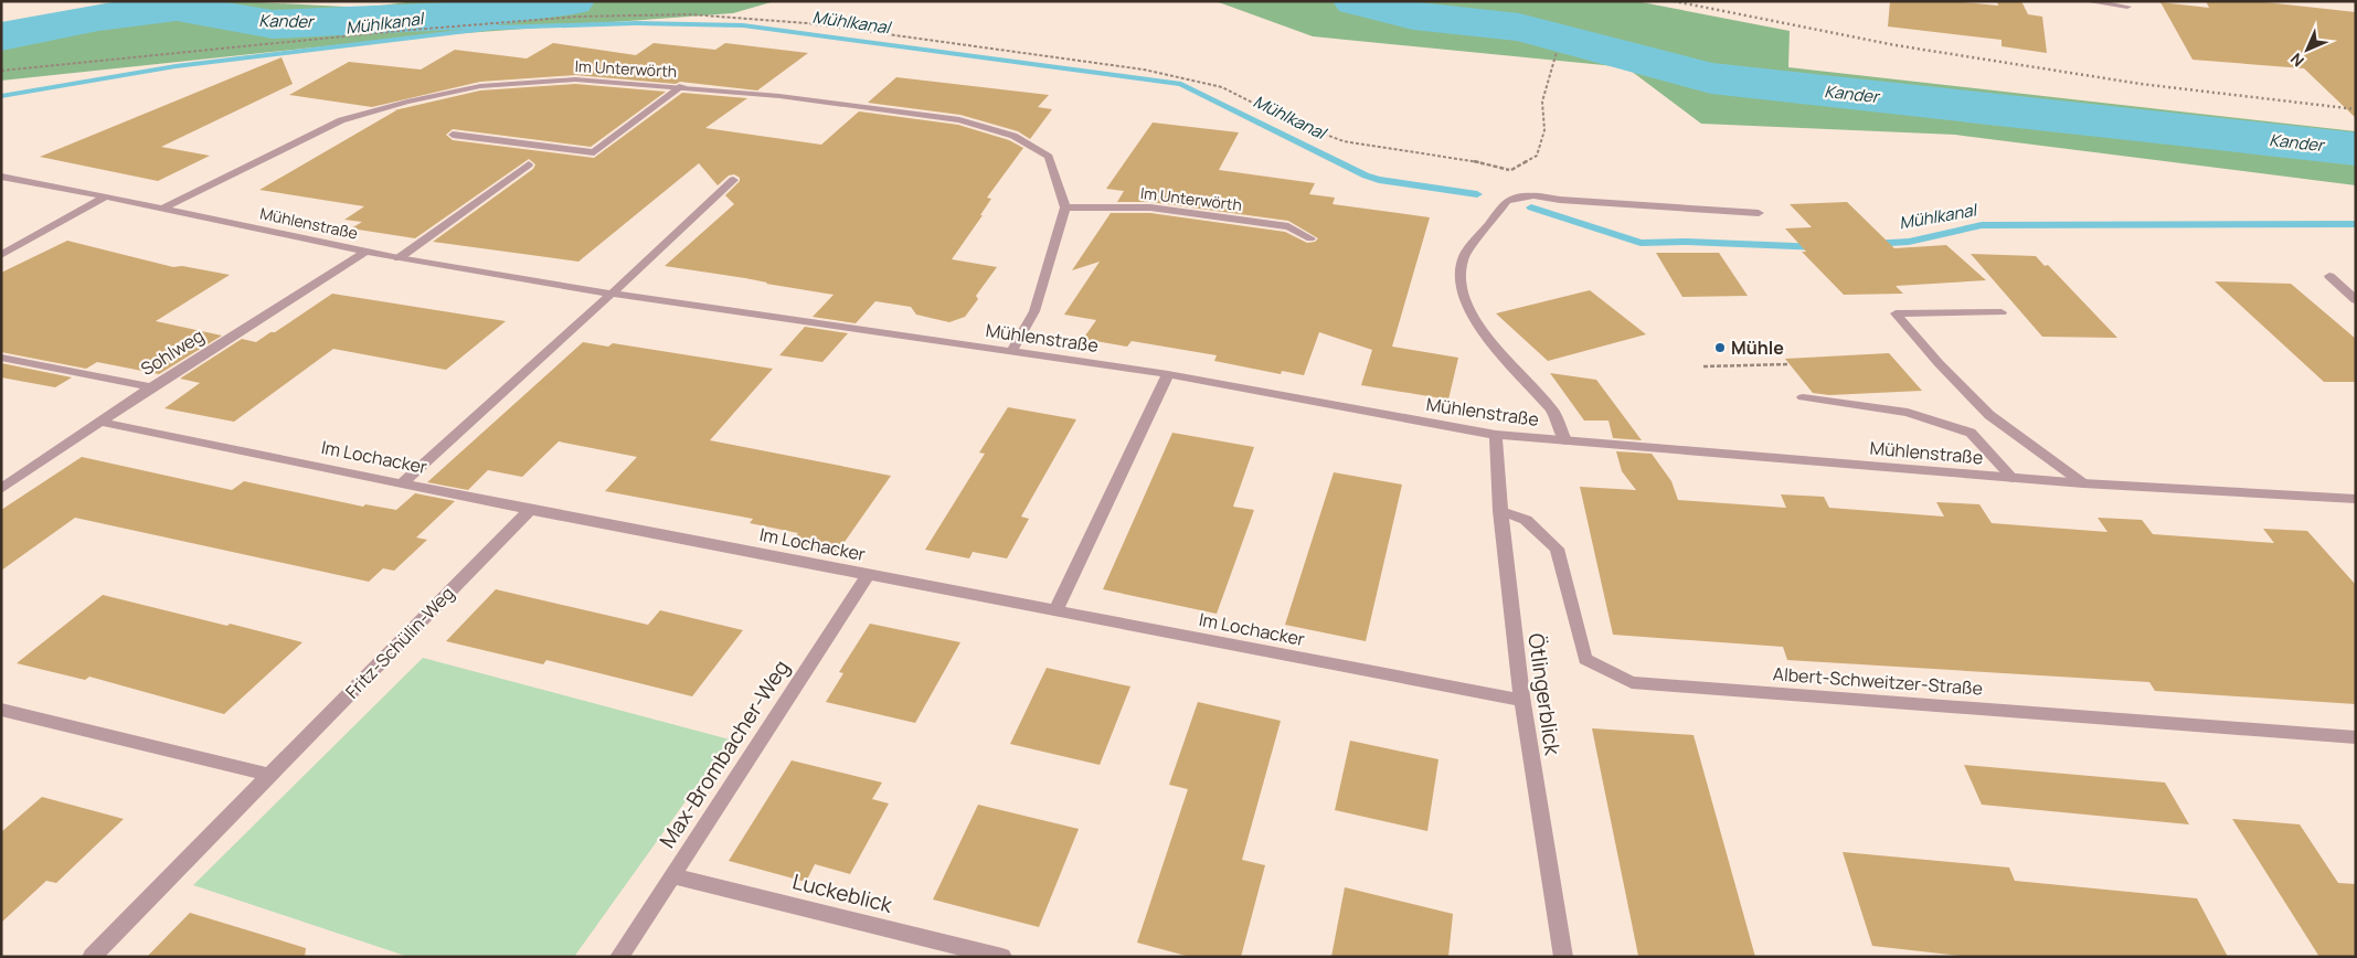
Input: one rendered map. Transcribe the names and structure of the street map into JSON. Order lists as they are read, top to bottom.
{
  "streets": {
    "street": [
      "Im Unterwörth",
      "Mühlenstraße",
      "Sohlweg",
      "Im Lochacker",
      "Fritz-Schülin-Weg",
      "Albert-Schweitzer-Straße",
      "Ötlingerblick",
      "Max-Brombacher-Weg",
      "Luckeblick"
    ]
  },
  "crossings": [
    ["Im Unterwörth", "Mühlenstraße"],
    ["Mühlenstraße", "Sohlweg"],
    ["Mühlenstraße", "Ötlingerblick"],
    ["Sohlweg", "Im Lochacker"],
    ["Im Lochacker", "Fritz-Schülin-Weg"],
    ["Im Lochacker", "Ötlingerblick"],
    ["Im Lochacker", "Max-Brombacher-Weg"],
    ["Albert-Schweitzer-Straße", "Ötlingerblick"],
    ["Max-Brombacher-Weg", "Luckeblick"]
  ],
  "water": ["Kander", "Mühlkanal"],
  "places": ["Mühle"],
  "north": "bottom left"
}
